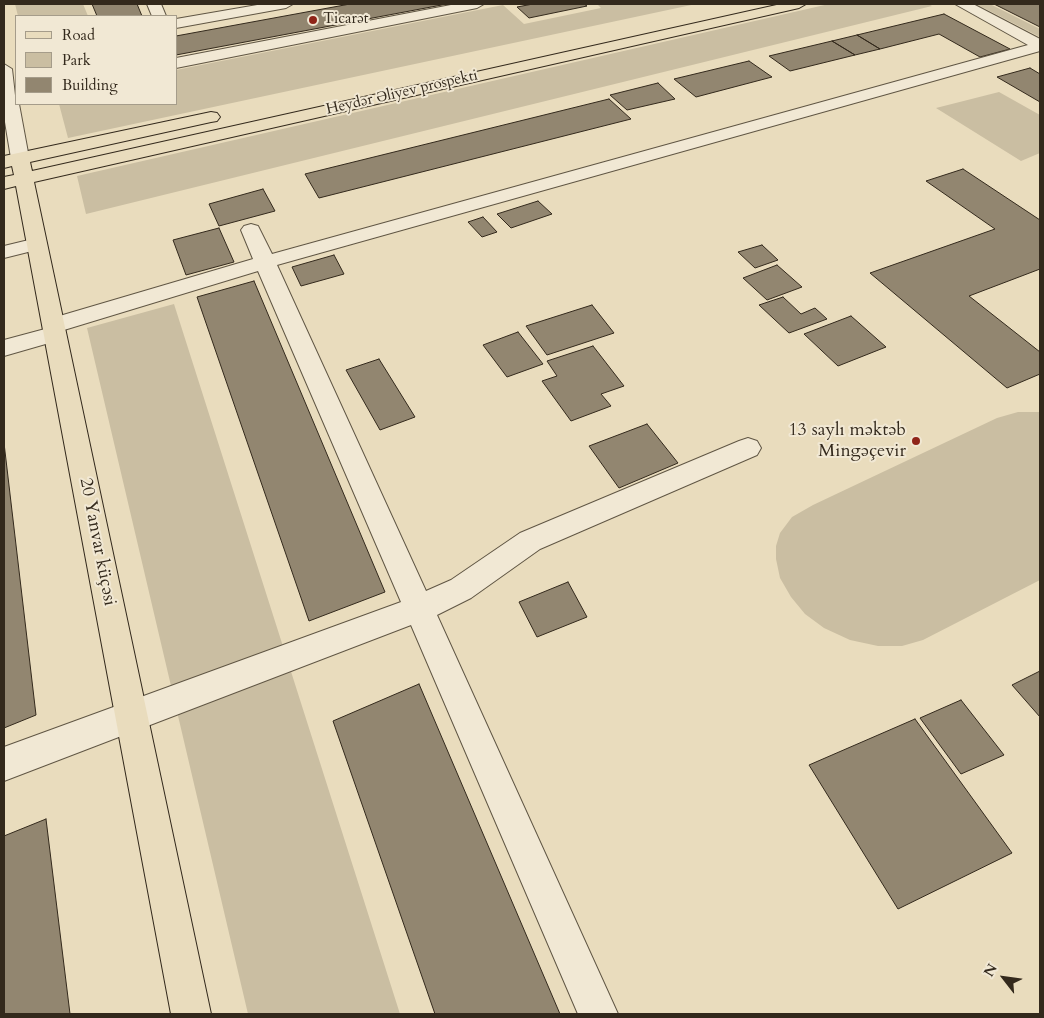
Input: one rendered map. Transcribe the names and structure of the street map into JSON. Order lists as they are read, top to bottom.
{
  "streets": {
    "main road": ["Heydər Əliyev prospekti", "20 Yanvar küçəsi"]
  },
  "crossings": [
    ["Heydər Əliyev prospekti", "20 Yanvar küçəsi"]
  ],
  "places": ["Ticarət", "13 saylı məktəb Mingəçevir"],
  "legend": ["Road", "Park", "Building"],
  "north": "top left"
}
